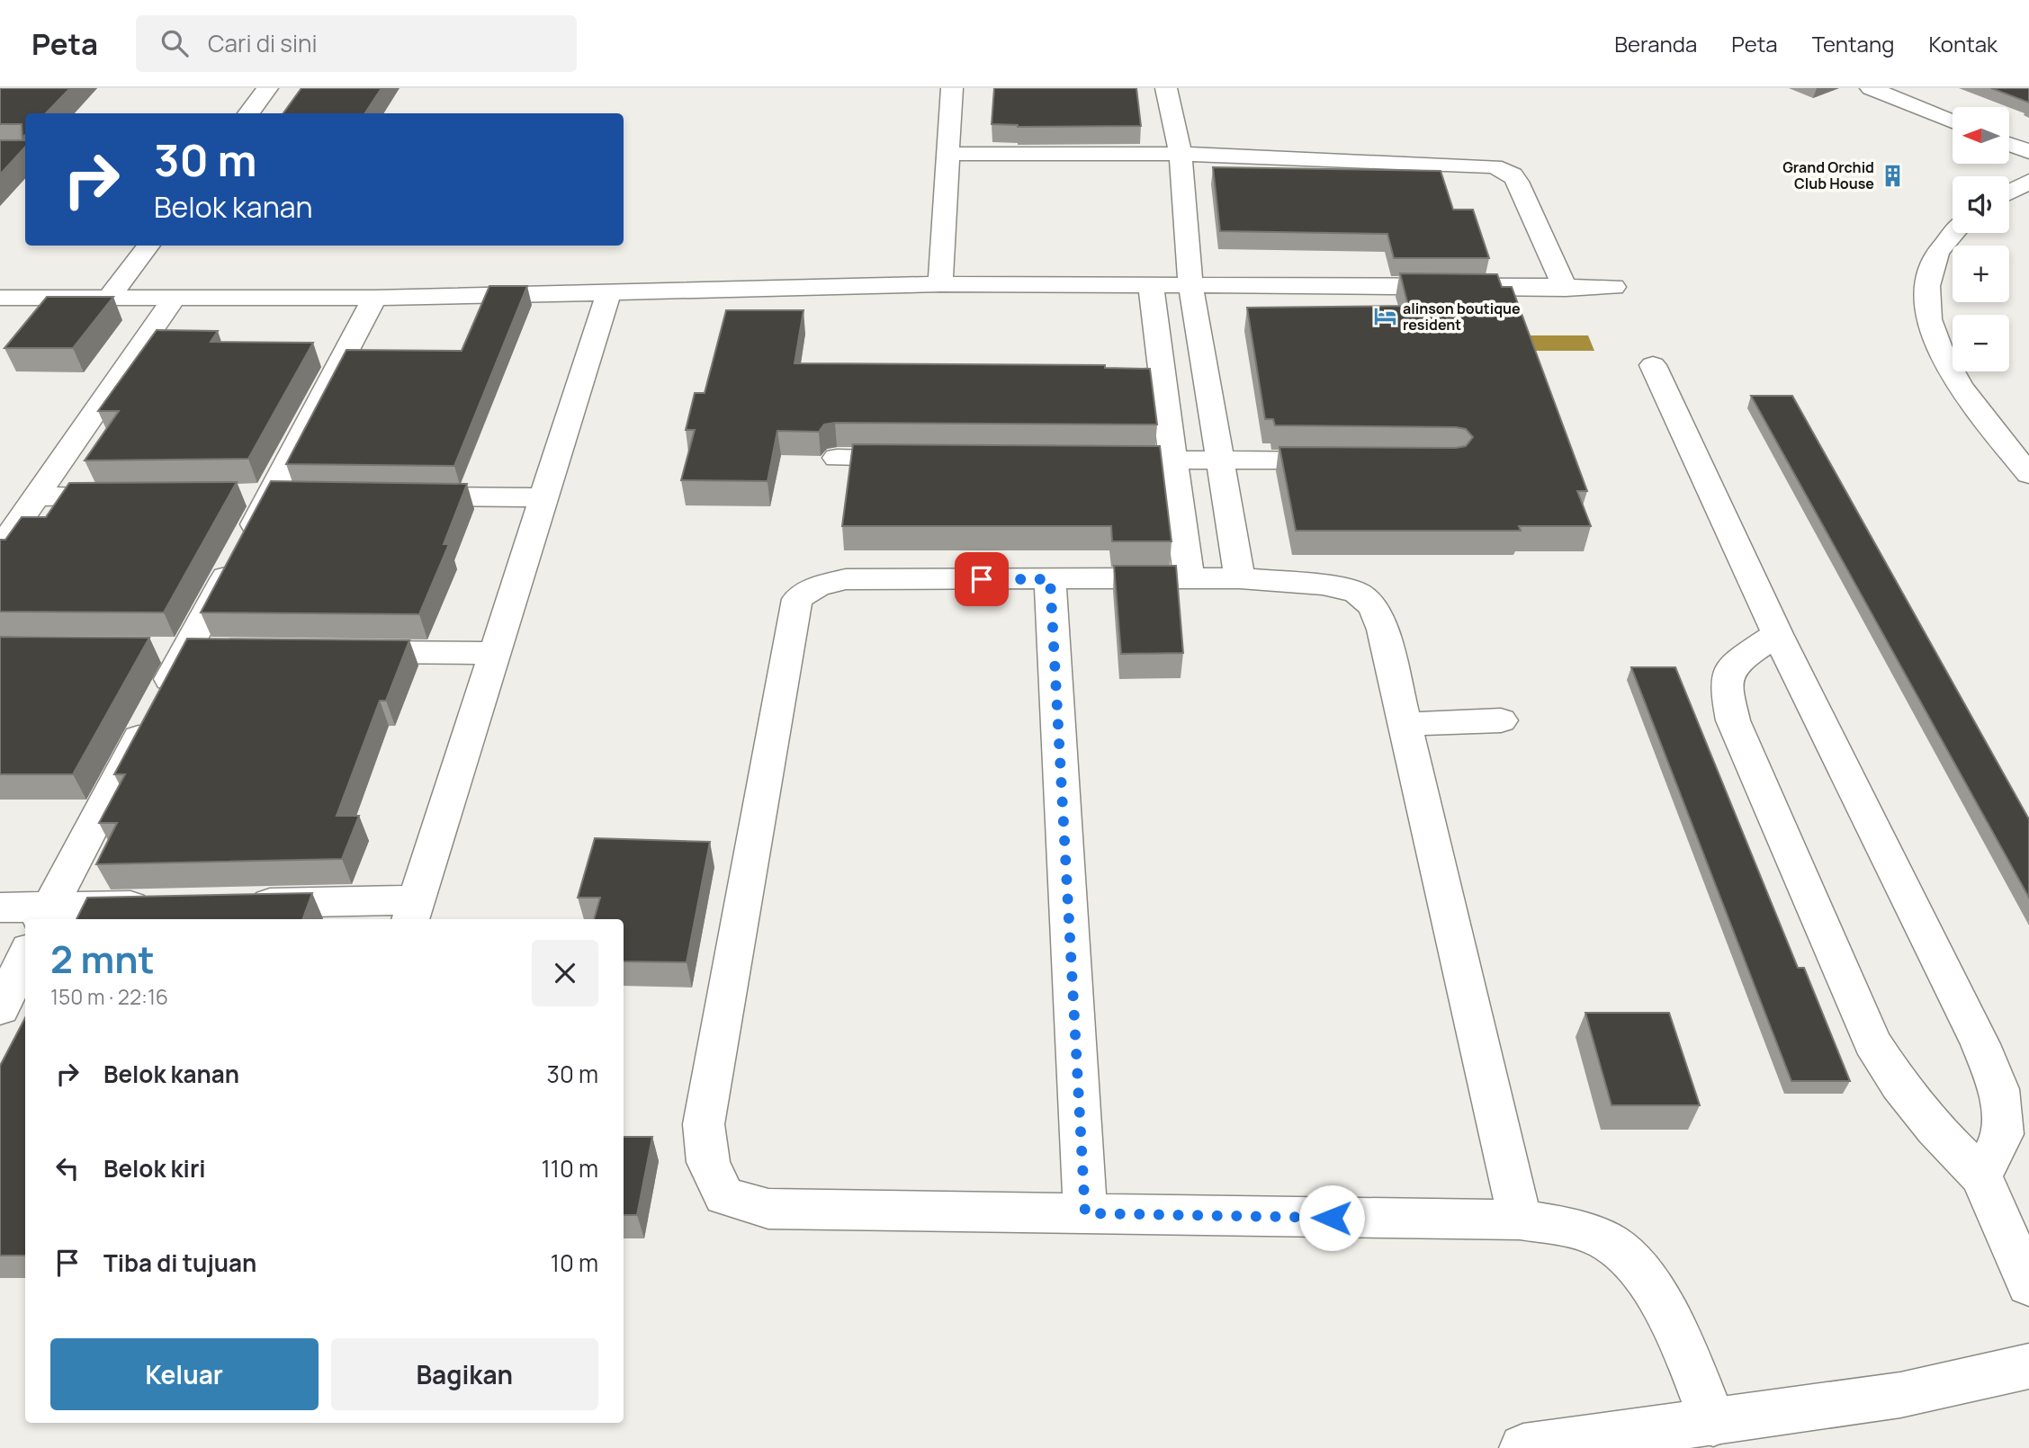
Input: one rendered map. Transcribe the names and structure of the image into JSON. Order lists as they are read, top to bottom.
{
  "places": {
    "building": ["Grand Orchid Club House"],
    "hotel": ["alinson boutique resident"]
  },
  "north": "left",
  "page": {
    "header": "Peta",
    "search": "Cari di sini",
    "nav": [
      "Beranda",
      "Peta",
      "Tentang",
      "Kontak"
    ],
    "map_buttons": ["+", "−"],
    "turn": ["30 m", "Belok kanan"],
    "heading": ["2 mnt", "150 m · 22:16"],
    "list": [
      {
        "name": "Belok kanan",
        "value": "30 m"
      },
      {
        "name": "Belok kiri",
        "value": "110 m"
      },
      {
        "name": "Tiba di tujuan",
        "value": "10 m"
      }
    ],
    "buttons": ["Keluar", "Bagikan"]
  }
}
